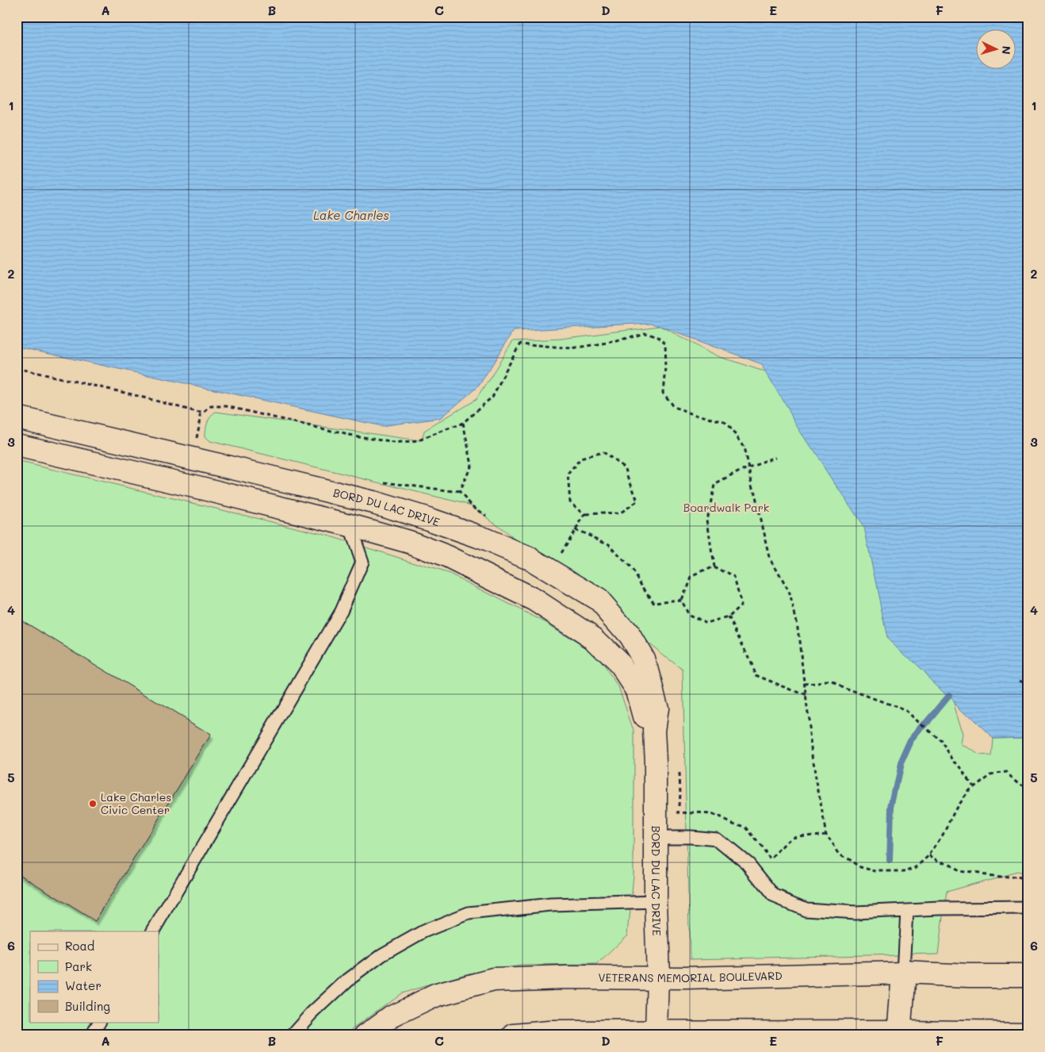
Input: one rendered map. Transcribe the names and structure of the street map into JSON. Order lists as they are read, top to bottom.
{
  "streets": {
    "street": ["BORD DU LAC DRIVE", "VETERANS MEMORIAL BOULEVARD"]
  },
  "crossings": [
    ["BORD DU LAC DRIVE", "VETERANS MEMORIAL BOULEVARD"]
  ],
  "water": ["Lake Charles"],
  "parks": ["Boardwalk Park"],
  "places": ["Lake Charles Civic Center"],
  "legend": [
    "Road",
    "Park",
    "Water",
    "Building"
  ],
  "north": "right",
  "grid": {
    "columns": [
      "A",
      "B",
      "C",
      "D",
      "E",
      "F"
    ],
    "rows": [
      "1",
      "2",
      "3",
      "4",
      "5",
      "6"
    ]
  }
}
